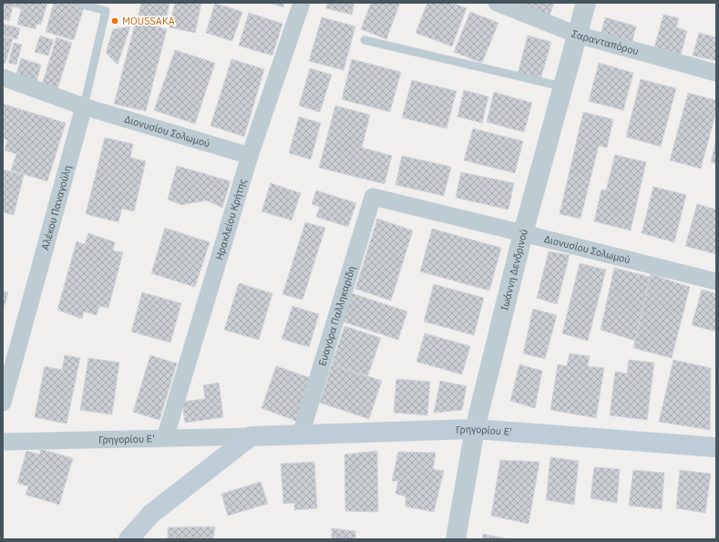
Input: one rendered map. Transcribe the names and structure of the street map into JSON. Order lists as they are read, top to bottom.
{
  "streets": {
    "main road": ["Γρηγορίου Ε'"],
    "street": [
      "Σαρανταπόρου",
      "Διονυσίου Σολωμού",
      "Αλέκου Παναγούλη",
      "Ηρακλείου Κρήτης",
      "Ιωάννη Δενδρινού",
      "Ευαγόρα Παλληκαρίδη"
    ]
  },
  "crossings": [
    ["Σαρανταπόρου", "Ιωάννη Δενδρινού"],
    ["Διονυσίου Σολωμού", "Αλέκου Παναγούλη"],
    ["Διονυσίου Σολωμού", "Ηρακλείου Κρήτης"],
    ["Διονυσίου Σολωμού", "Ιωάννη Δενδρινού"],
    ["Διονυσίου Σολωμού", "Ευαγόρα Παλληκαρίδη"],
    ["Ηρακλείου Κρήτης", "Γρηγορίου Ε'"],
    ["Ιωάννη Δενδρινού", "Γρηγορίου Ε'"],
    ["Ευαγόρα Παλληκαρίδη", "Γρηγορίου Ε'"]
  ],
  "places": ["MOUSSAKA"]
}
